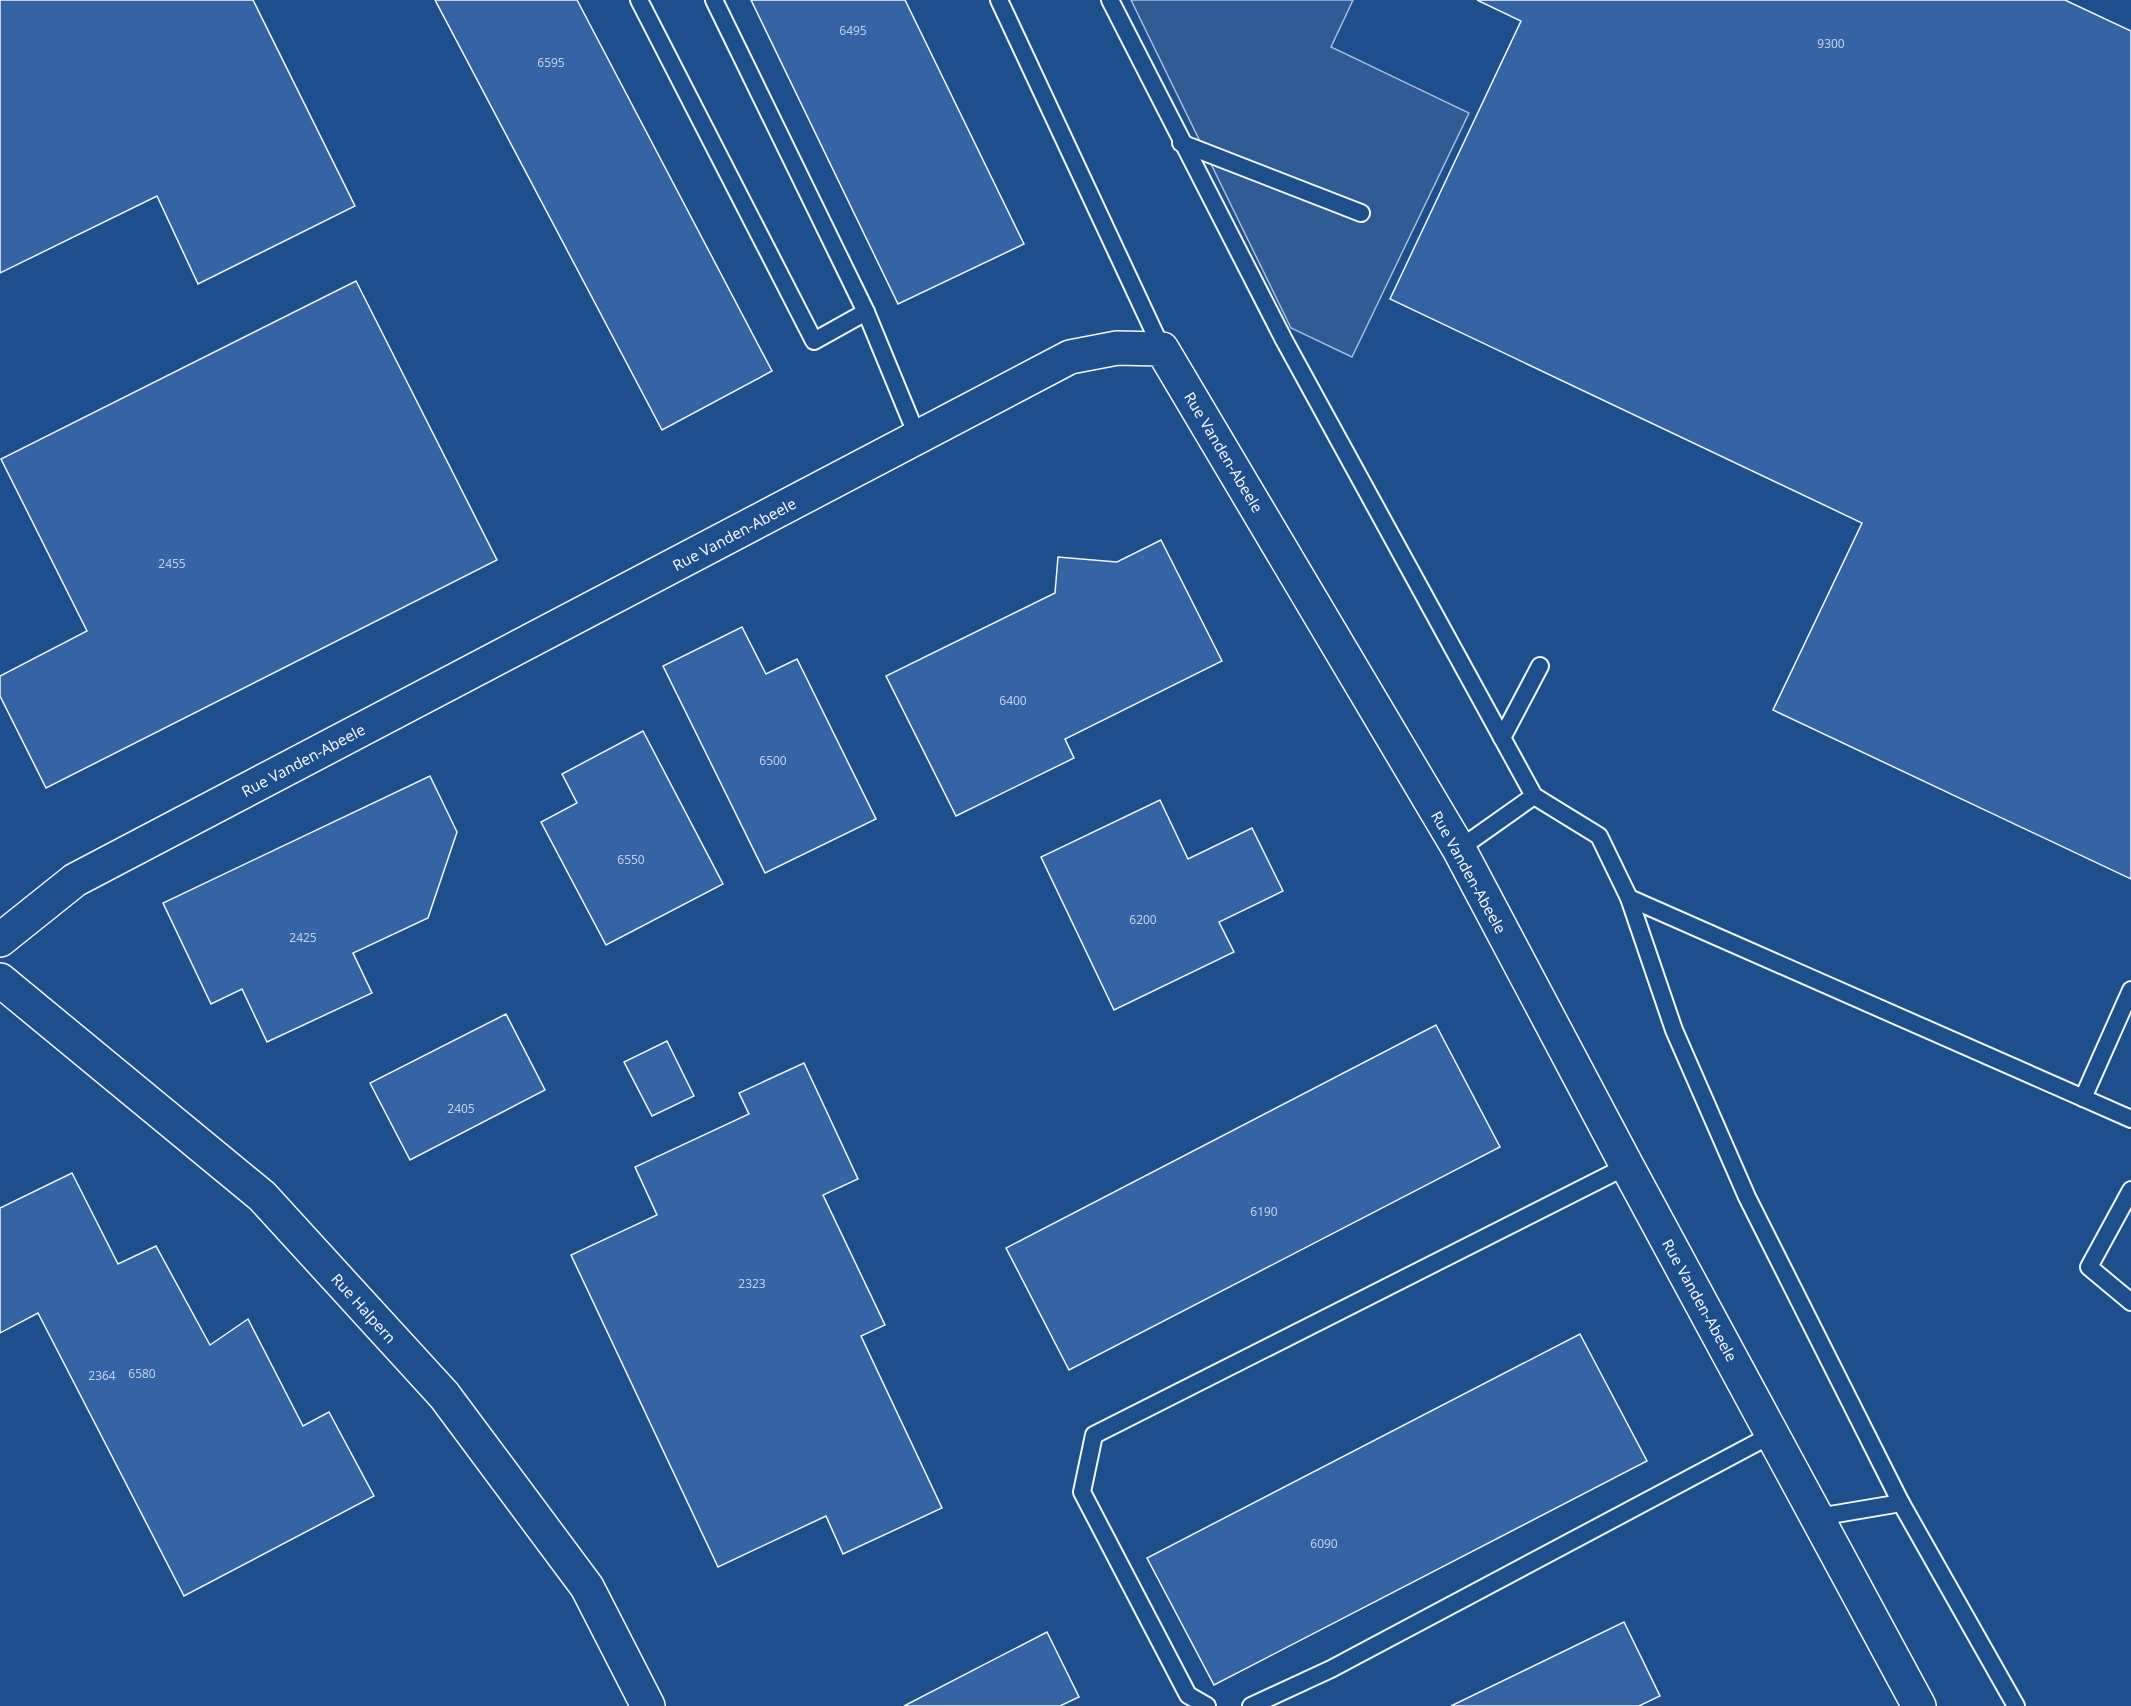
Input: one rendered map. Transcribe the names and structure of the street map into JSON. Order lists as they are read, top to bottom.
{
  "streets": {
    "street": ["Rue Vanden-Abeele", "Rue Halpern"]
  },
  "house_numbers": [
    "6495",
    "9300",
    "6595",
    "2455",
    "6400",
    "6500",
    "6550",
    "6200",
    "2425",
    "2405",
    "6190",
    "2323",
    "6580",
    "2364",
    "6090"
  ]
}
